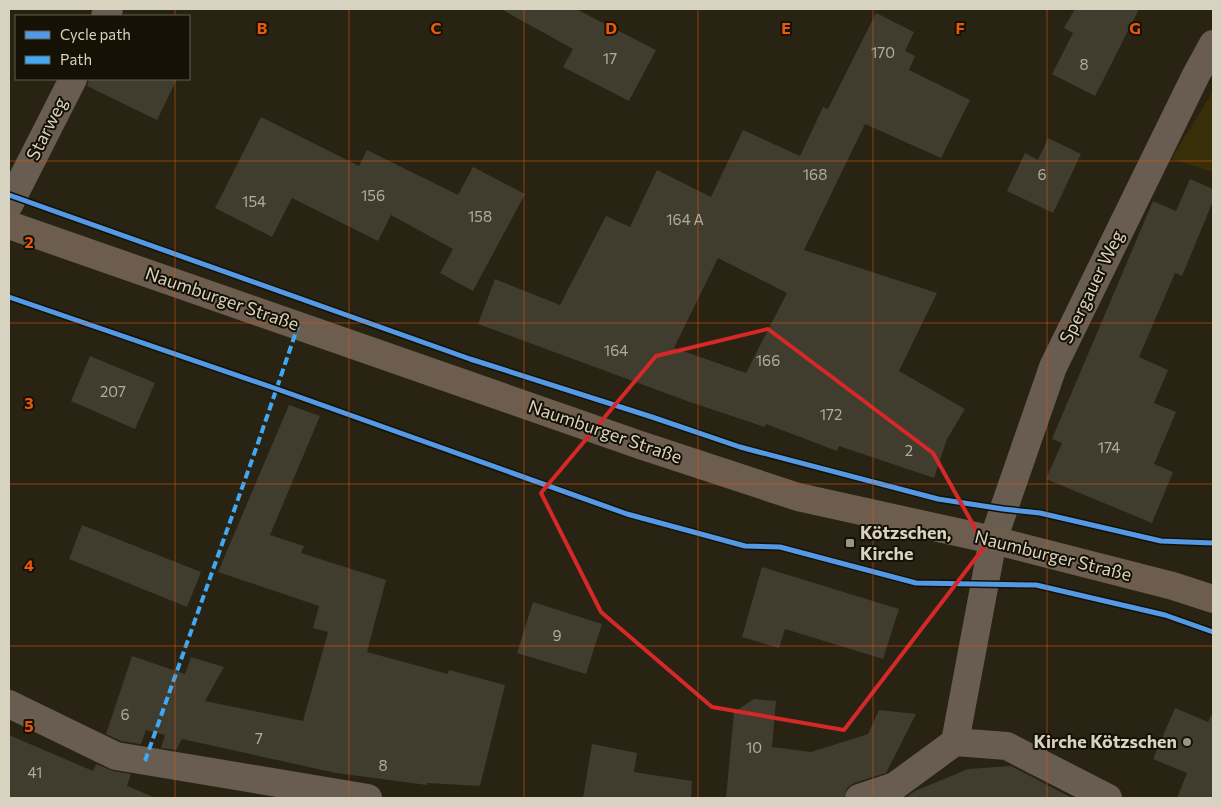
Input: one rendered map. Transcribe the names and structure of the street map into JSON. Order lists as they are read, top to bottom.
{
  "streets": {
    "street": ["Starweg", "Spergauer Weg", "Naumburger Straße"]
  },
  "crossings": [
    ["Spergauer Weg", "Naumburger Straße"]
  ],
  "places": {
    "transit": ["Kötzschen, Kirche"],
    "other": ["Kirche Kötzschen"]
  },
  "house_numbers": [
    "170",
    "17",
    "8",
    "168",
    "6",
    "156",
    "154",
    "158",
    "164 A",
    "164",
    "166",
    "207",
    "172",
    "174",
    "2",
    "9",
    "6",
    "7",
    "10",
    "8",
    "41"
  ],
  "legend": ["Cycle path", "Path"],
  "grid": {
    "columns": [
      "B",
      "C",
      "D",
      "E",
      "F",
      "G"
    ],
    "rows": [
      "2",
      "3",
      "4",
      "5"
    ]
  }
}
